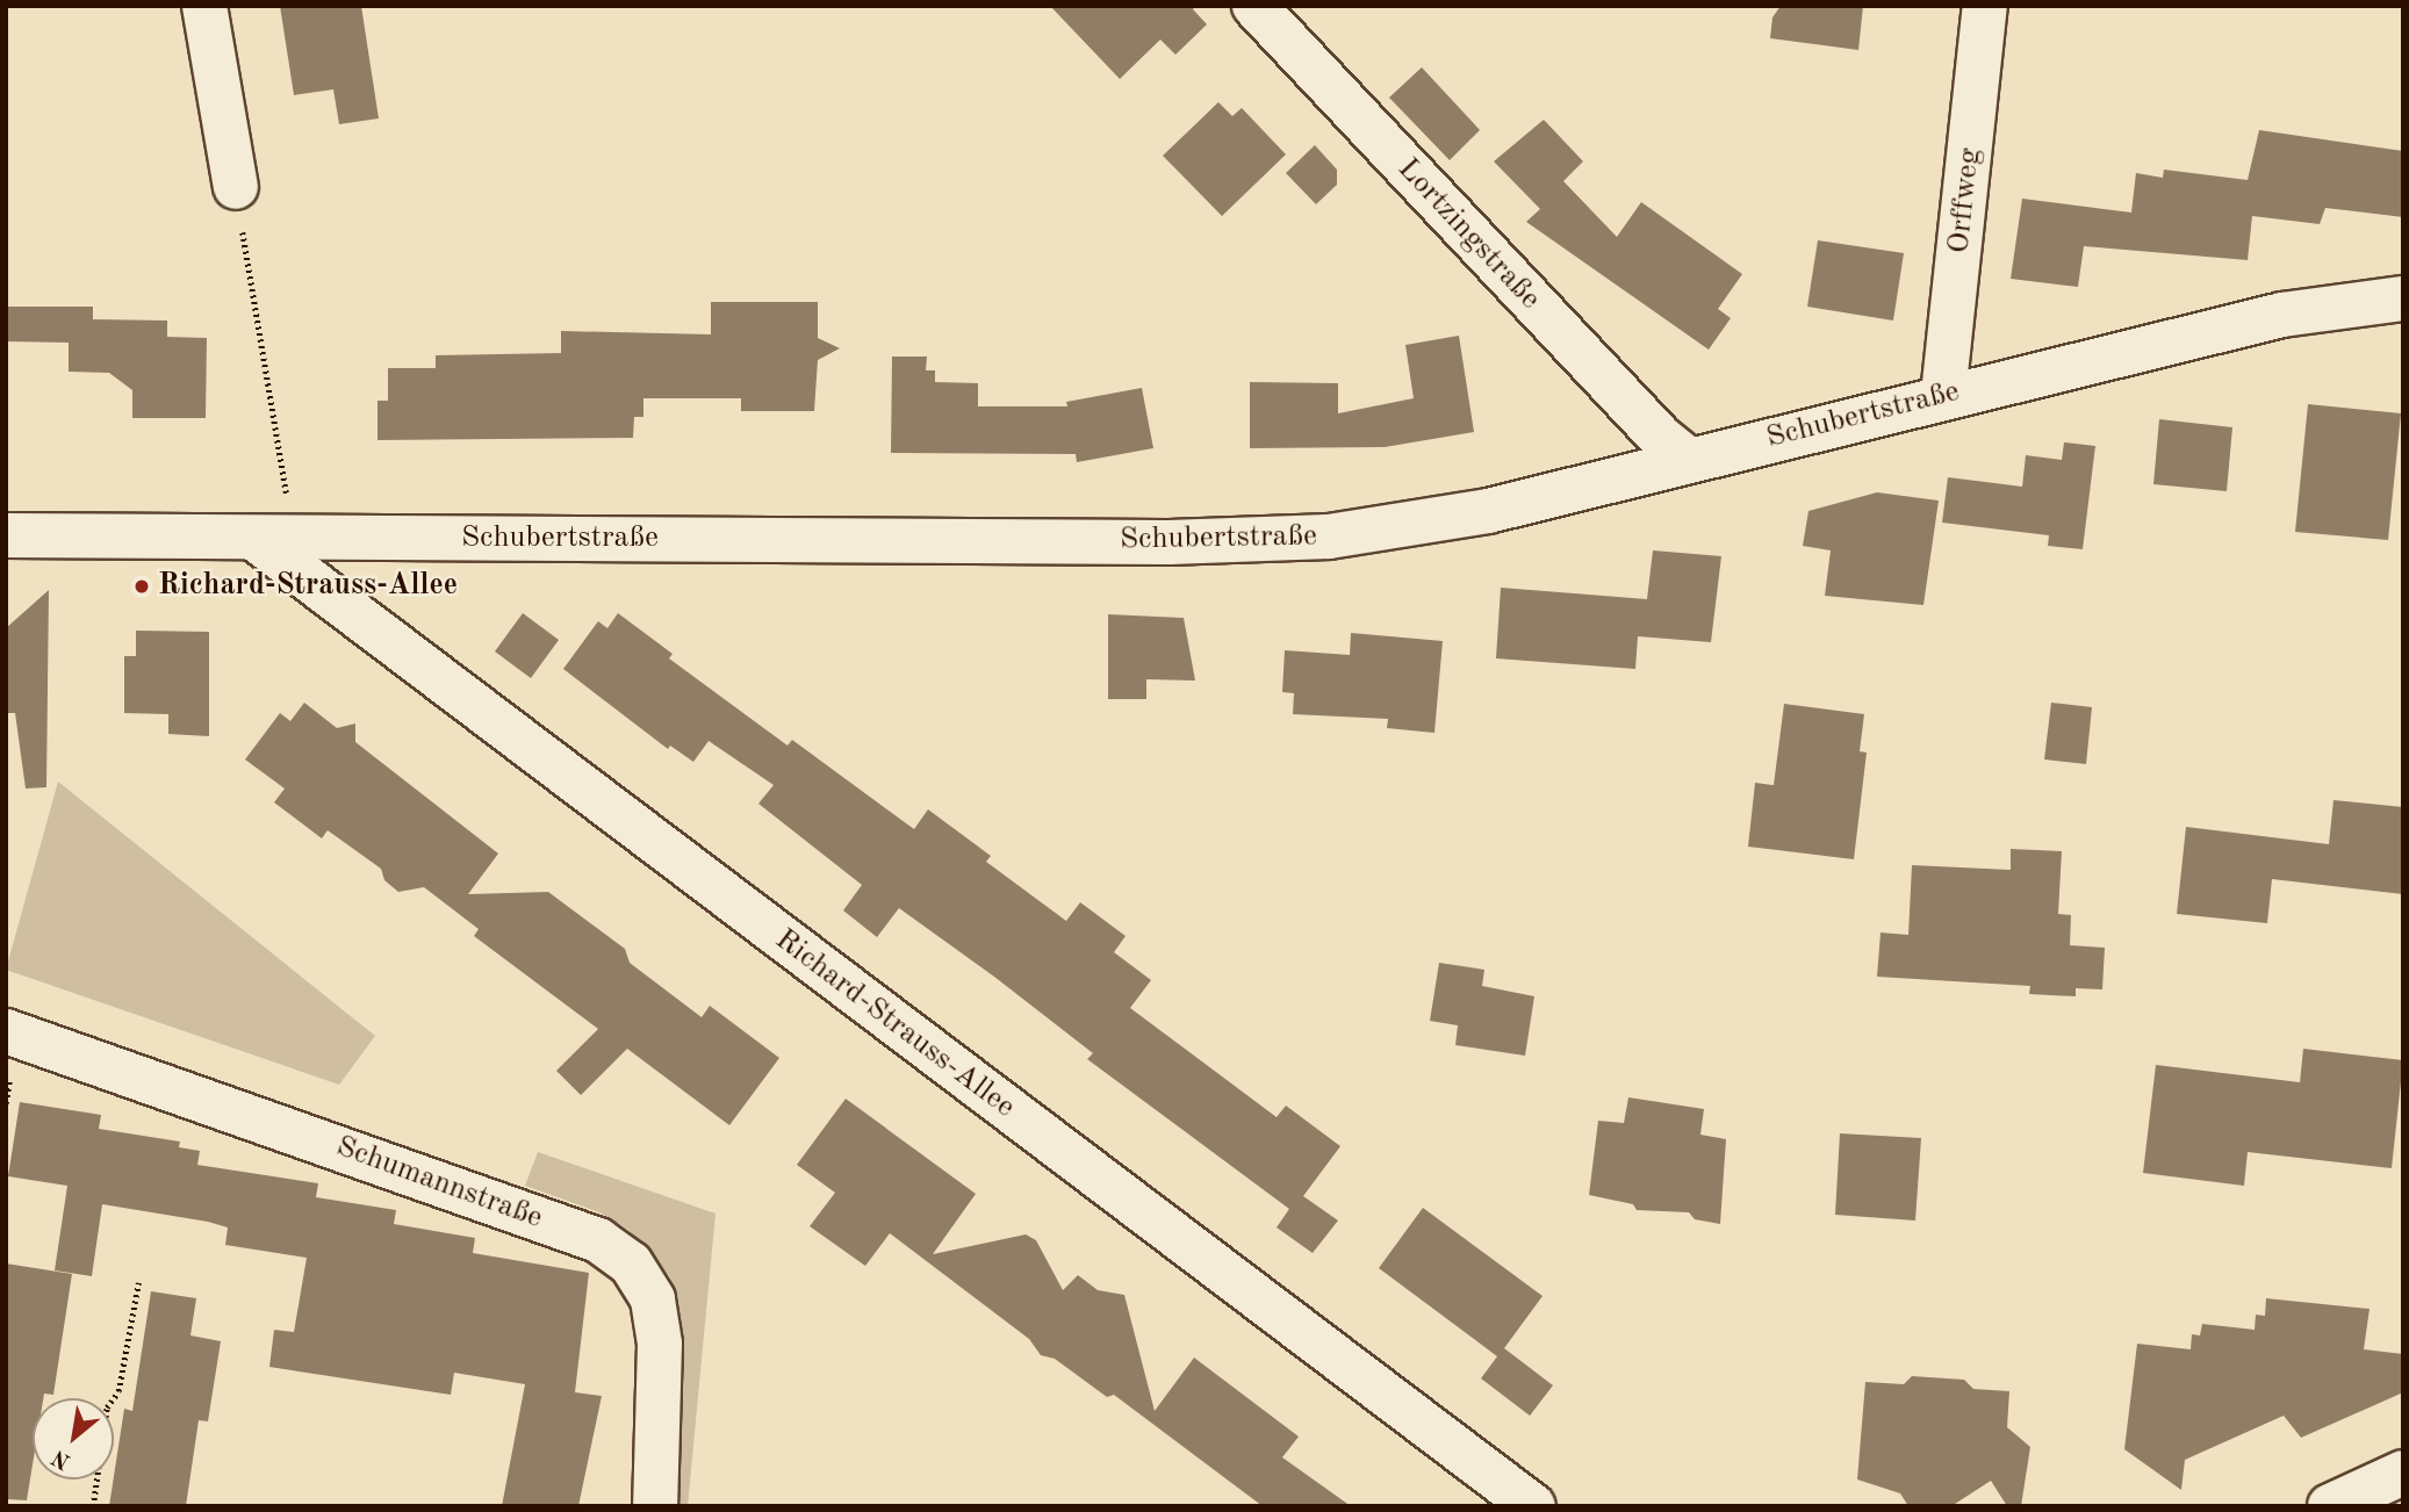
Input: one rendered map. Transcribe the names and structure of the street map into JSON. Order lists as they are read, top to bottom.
{
  "streets": {
    "street": [
      "Orffweg",
      "Lortzingstraße",
      "Schubertstraße",
      "Richard-Strauss-Allee",
      "Schumannstraße"
    ]
  },
  "crossings": [
    ["Orffweg", "Schubertstraße"],
    ["Lortzingstraße", "Schubertstraße"],
    ["Schubertstraße", "Richard-Strauss-Allee"]
  ],
  "places": ["Richard-Strauss-Allee"],
  "north": "bottom left"
}
